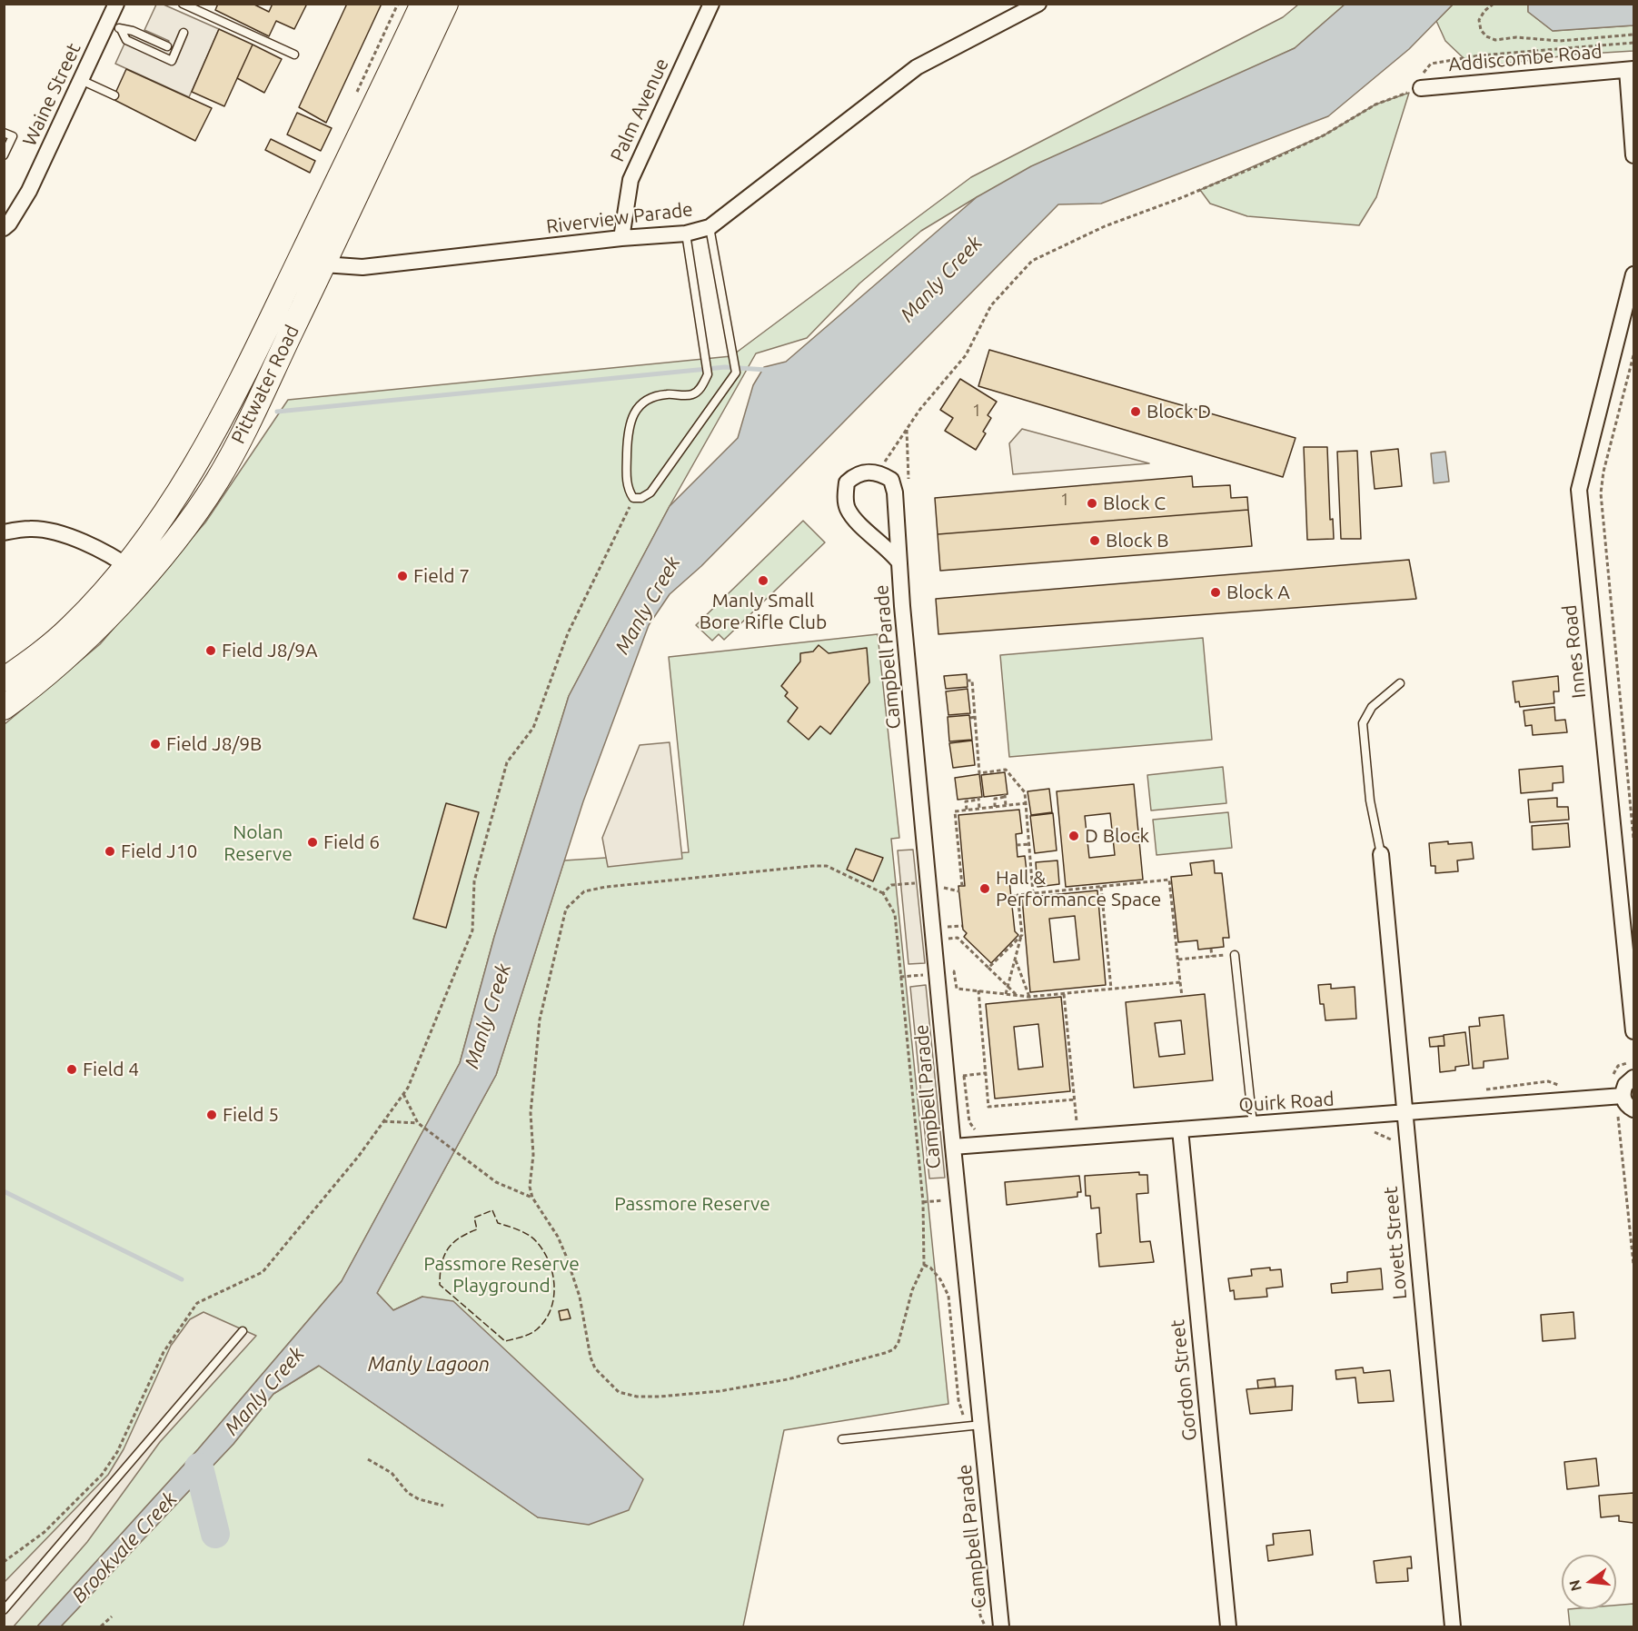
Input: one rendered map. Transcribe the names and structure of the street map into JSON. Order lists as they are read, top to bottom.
{
  "streets": {
    "main road": ["Pittwater Road"],
    "street": [
      "Addiscombe Road",
      "Waine Street",
      "Palm Avenue",
      "Riverview Parade",
      "Innes Road",
      "Campbell Parade",
      "Quirk Road",
      "Lovett Street",
      "Gordon Street"
    ]
  },
  "crossings": [
    ["Palm Avenue", "Riverview Parade"],
    ["Riverview Parade", "Pittwater Road"],
    ["Campbell Parade", "Quirk Road"],
    ["Quirk Road", "Lovett Street"],
    ["Quirk Road", "Gordon Street"]
  ],
  "water": ["Manly Creek", "Manly Lagoon", "Brookvale Creek"],
  "parks": ["Nolan Reserve", "Passmore Reserve", "Passmore Reserve Playground"],
  "places": [
    "Block D",
    "Block C",
    "Block B",
    "Field 7",
    "Manly Small Bore Rifle Club",
    "Block A",
    "Field J8/9A",
    "Field J8/9B",
    "D Block",
    "Field 6",
    "Field J10",
    "Hall & Performance Space",
    "Field 4",
    "Field 5"
  ],
  "house_numbers": ["1", "1"],
  "north": "left"
}
